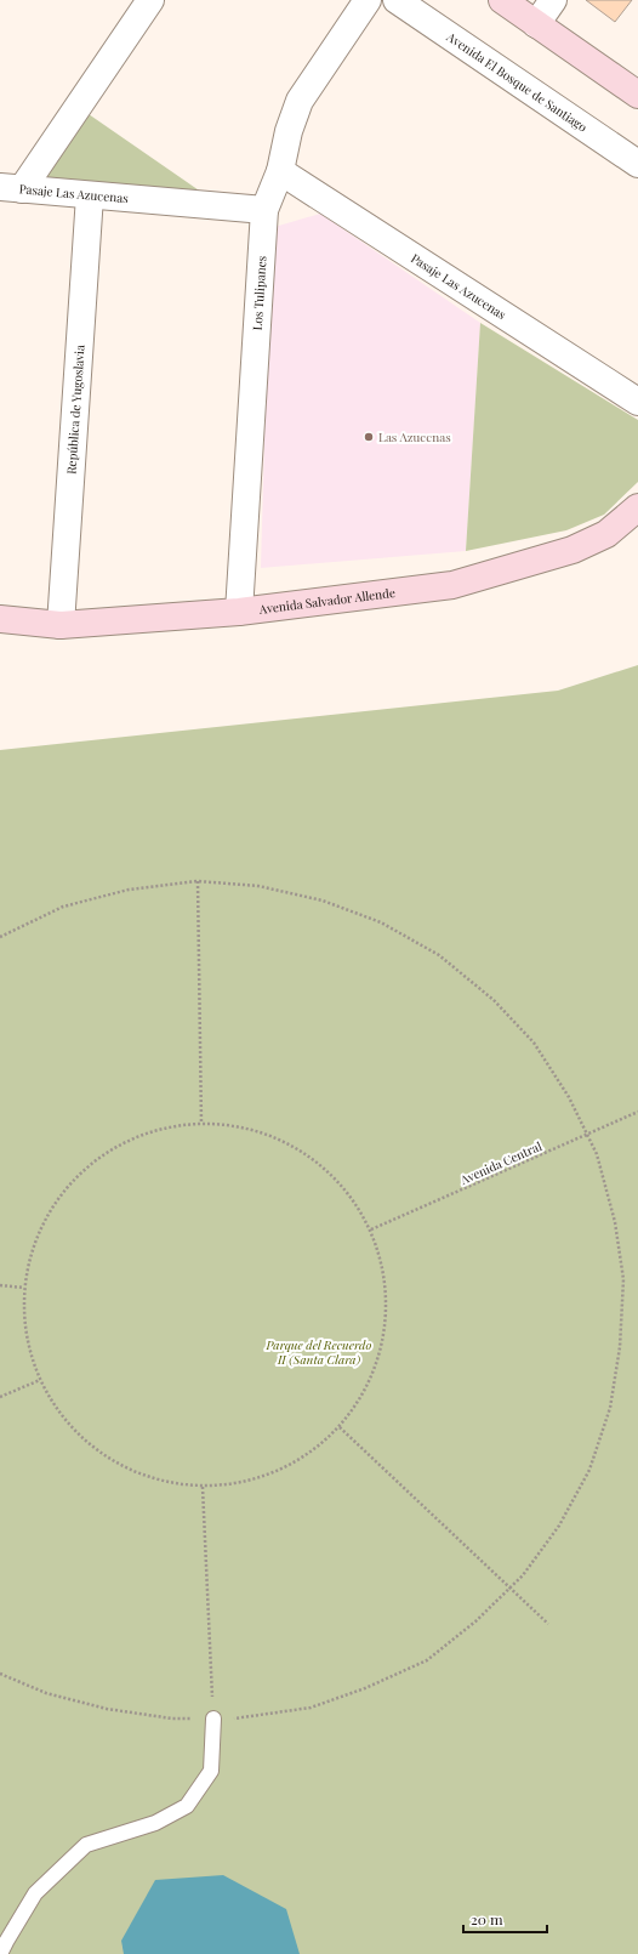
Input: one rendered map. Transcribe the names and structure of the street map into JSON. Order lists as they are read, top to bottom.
{
  "streets": {
    "street": [
      "Avenida El Bosque de Santiago",
      "Pasaje Las Azucenas",
      "Los Tulipanes",
      "República de Yugoslavia",
      "Avenida Salvador Allende"
    ],
    "path": ["Avenida Central"]
  },
  "crossings": [
    ["Pasaje Las Azucenas", "Los Tulipanes"],
    ["Pasaje Las Azucenas", "República de Yugoslavia"],
    ["Los Tulipanes", "Avenida Salvador Allende"],
    ["República de Yugoslavia", "Avenida Salvador Allende"]
  ],
  "parks": ["Parque del Recuerdo II (Santa Clara)"],
  "places": ["Las Azucenas"],
  "scale_bar": "20 m"
}
